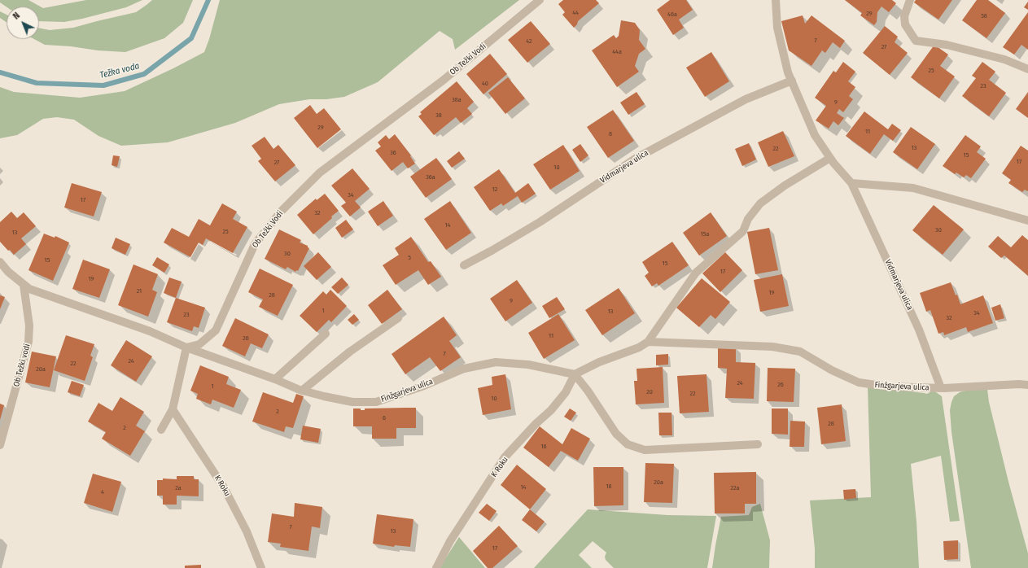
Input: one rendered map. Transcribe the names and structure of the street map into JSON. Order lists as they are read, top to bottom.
{
  "streets": {
    "street": [
      "Ob Težki Vodi",
      "Vidmarjeva ulica",
      "Ob Težki vodi",
      "Finžgarjeva ulica",
      "K Roku"
    ]
  },
  "crossings": [
    ["Ob Težki Vodi", "Finžgarjeva ulica"],
    ["Vidmarjeva ulica", "Finžgarjeva ulica"],
    ["Finžgarjeva ulica", "K Roku"]
  ],
  "water": ["Težka voda"],
  "house_numbers": [
    "44",
    "29",
    "46a",
    "58",
    "7",
    "42",
    "27",
    "44a",
    "25",
    "40",
    "23",
    "38a",
    "9",
    "38",
    "29",
    "11",
    "8",
    "13",
    "22",
    "36",
    "15",
    "17",
    "27",
    "10",
    "36a",
    "12",
    "34",
    "17",
    "32",
    "14",
    "30",
    "25",
    "13",
    "15a",
    "30",
    "5",
    "15",
    "15",
    "17",
    "19",
    "21",
    "19",
    "28",
    "9",
    "1",
    "13",
    "34",
    "23",
    "32",
    "11",
    "26",
    "7",
    "24",
    "22",
    "20a",
    "24",
    "26",
    "1",
    "20",
    "22",
    "10",
    "2",
    "6",
    "28",
    "2",
    "16",
    "20a",
    "18",
    "14",
    "2a",
    "22a",
    "4",
    "7",
    "13",
    "17"
  ],
  "north": "top left"
}
